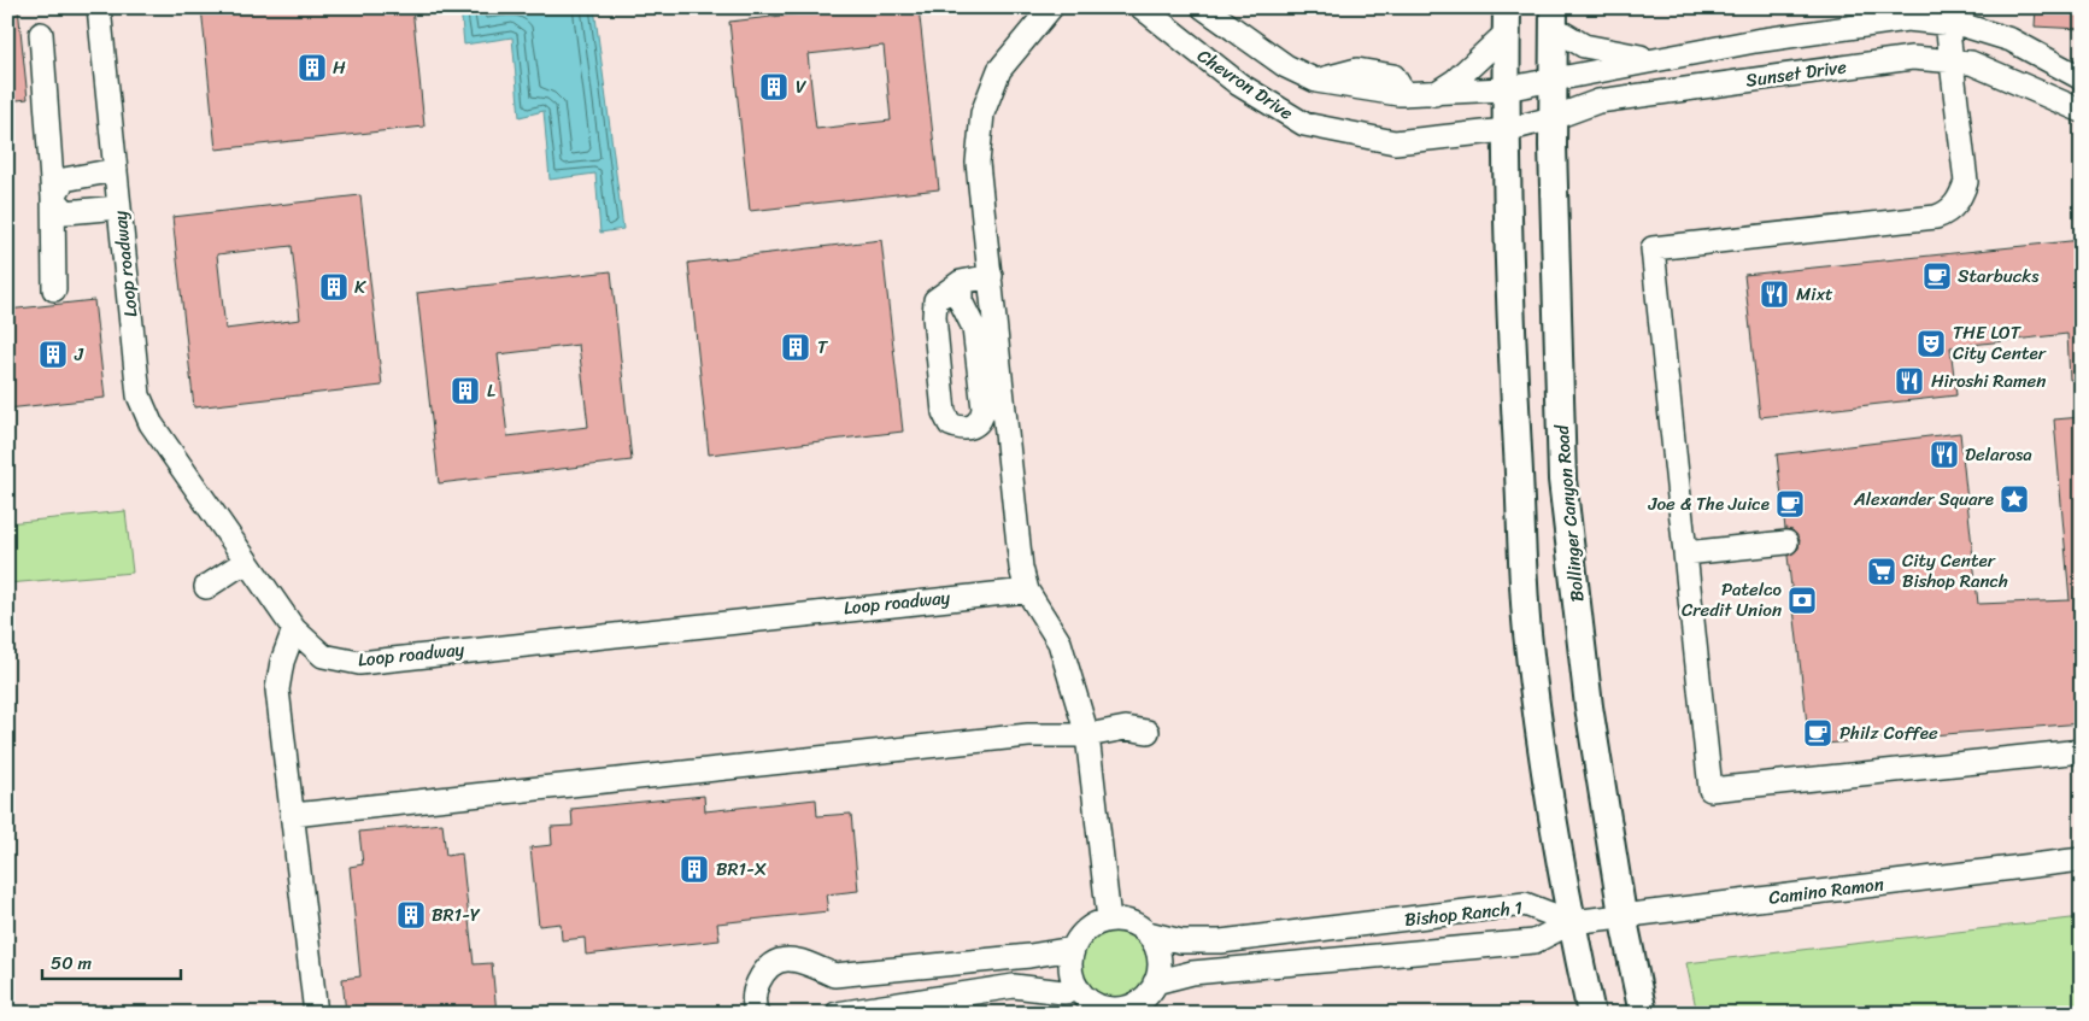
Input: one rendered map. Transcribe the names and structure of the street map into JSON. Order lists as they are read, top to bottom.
{
  "streets": {
    "main road": ["Bollinger Canyon Road"],
    "street": [
      "Sunset Drive",
      "Chevron Drive",
      "Loop roadway",
      "Camino Ramon",
      "Bishop Ranch 1"
    ]
  },
  "crossings": [
    ["Sunset Drive", "Chevron Drive"],
    ["Sunset Drive", "Bollinger Canyon Road"],
    ["Bollinger Canyon Road", "Camino Ramon"],
    ["Camino Ramon", "Bishop Ranch 1"]
  ],
  "places": {
    "building": [
      "H",
      "V",
      "K",
      "T",
      "J",
      "L",
      "BR1-X",
      "BR1-Y"
    ],
    "cafe": ["Starbucks", "Joe & The Juice", "Philz Coffee"],
    "restaurant": ["Mixt", "Hiroshi Ramen", "Delarosa"],
    "theatre": ["THE LOT City Center"],
    "place": ["Alexander Square"],
    "supermarket": ["City Center Bishop Ranch"],
    "bank": ["Patelco Credit Union"]
  },
  "scale_bar": "50 m"
}
